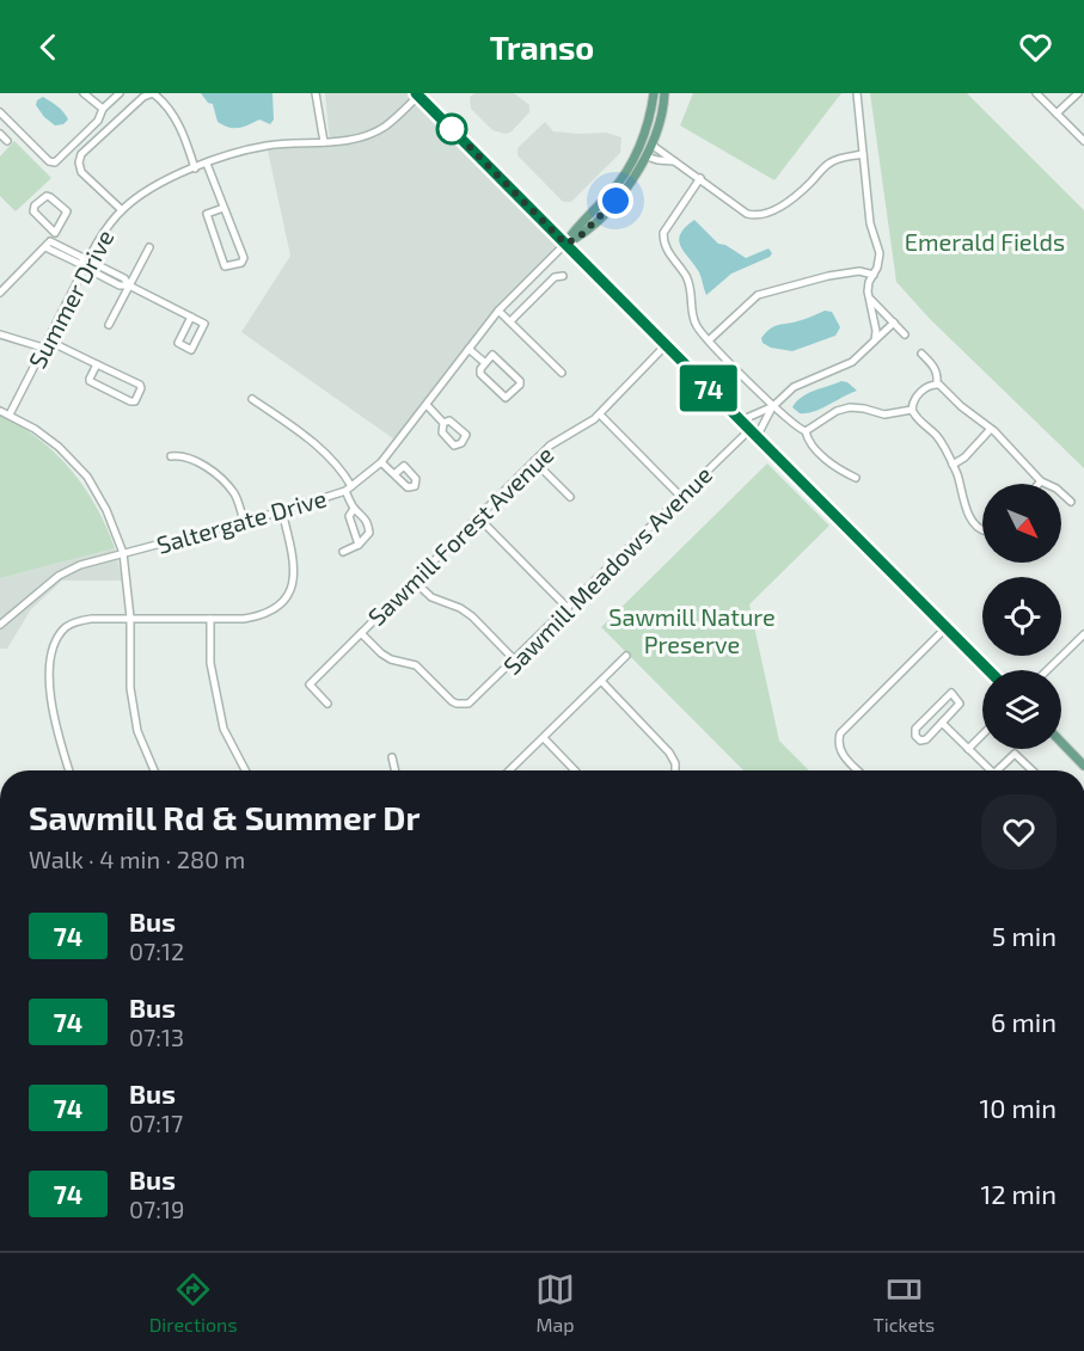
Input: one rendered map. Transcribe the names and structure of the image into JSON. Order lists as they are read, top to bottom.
{
  "streets": {
    "street": [
      "Summer Drive",
      "Saltergate Drive",
      "Sawmill Forest Avenue",
      "Sawmill Meadows Avenue"
    ]
  },
  "crossings": [
    ["Sawmill Forest Avenue", "Sawmill Meadows Avenue"]
  ],
  "parks": ["Emerald Fields", "Sawmill Nature Preserve"],
  "lines": ["bus line 74"],
  "north": "bottom right",
  "page": {
    "header": "Transo",
    "on_map": "74",
    "heading": ["Sawmill Rd & Summer Dr", "Walk · 4 min · 280 m"],
    "list": [
      {
        "mark": "74",
        "name": "Bus",
        "note": "07:12",
        "value": "5 min"
      },
      {
        "mark": "74",
        "name": "Bus",
        "note": "07:13",
        "value": "6 min"
      },
      {
        "mark": "74",
        "name": "Bus",
        "note": "07:17",
        "value": "10 min"
      },
      {
        "mark": "74",
        "name": "Bus",
        "note": "07:19",
        "value": "12 min"
      }
    ],
    "tabs": ["Directions", "Map", "Tickets"]
  }
}
